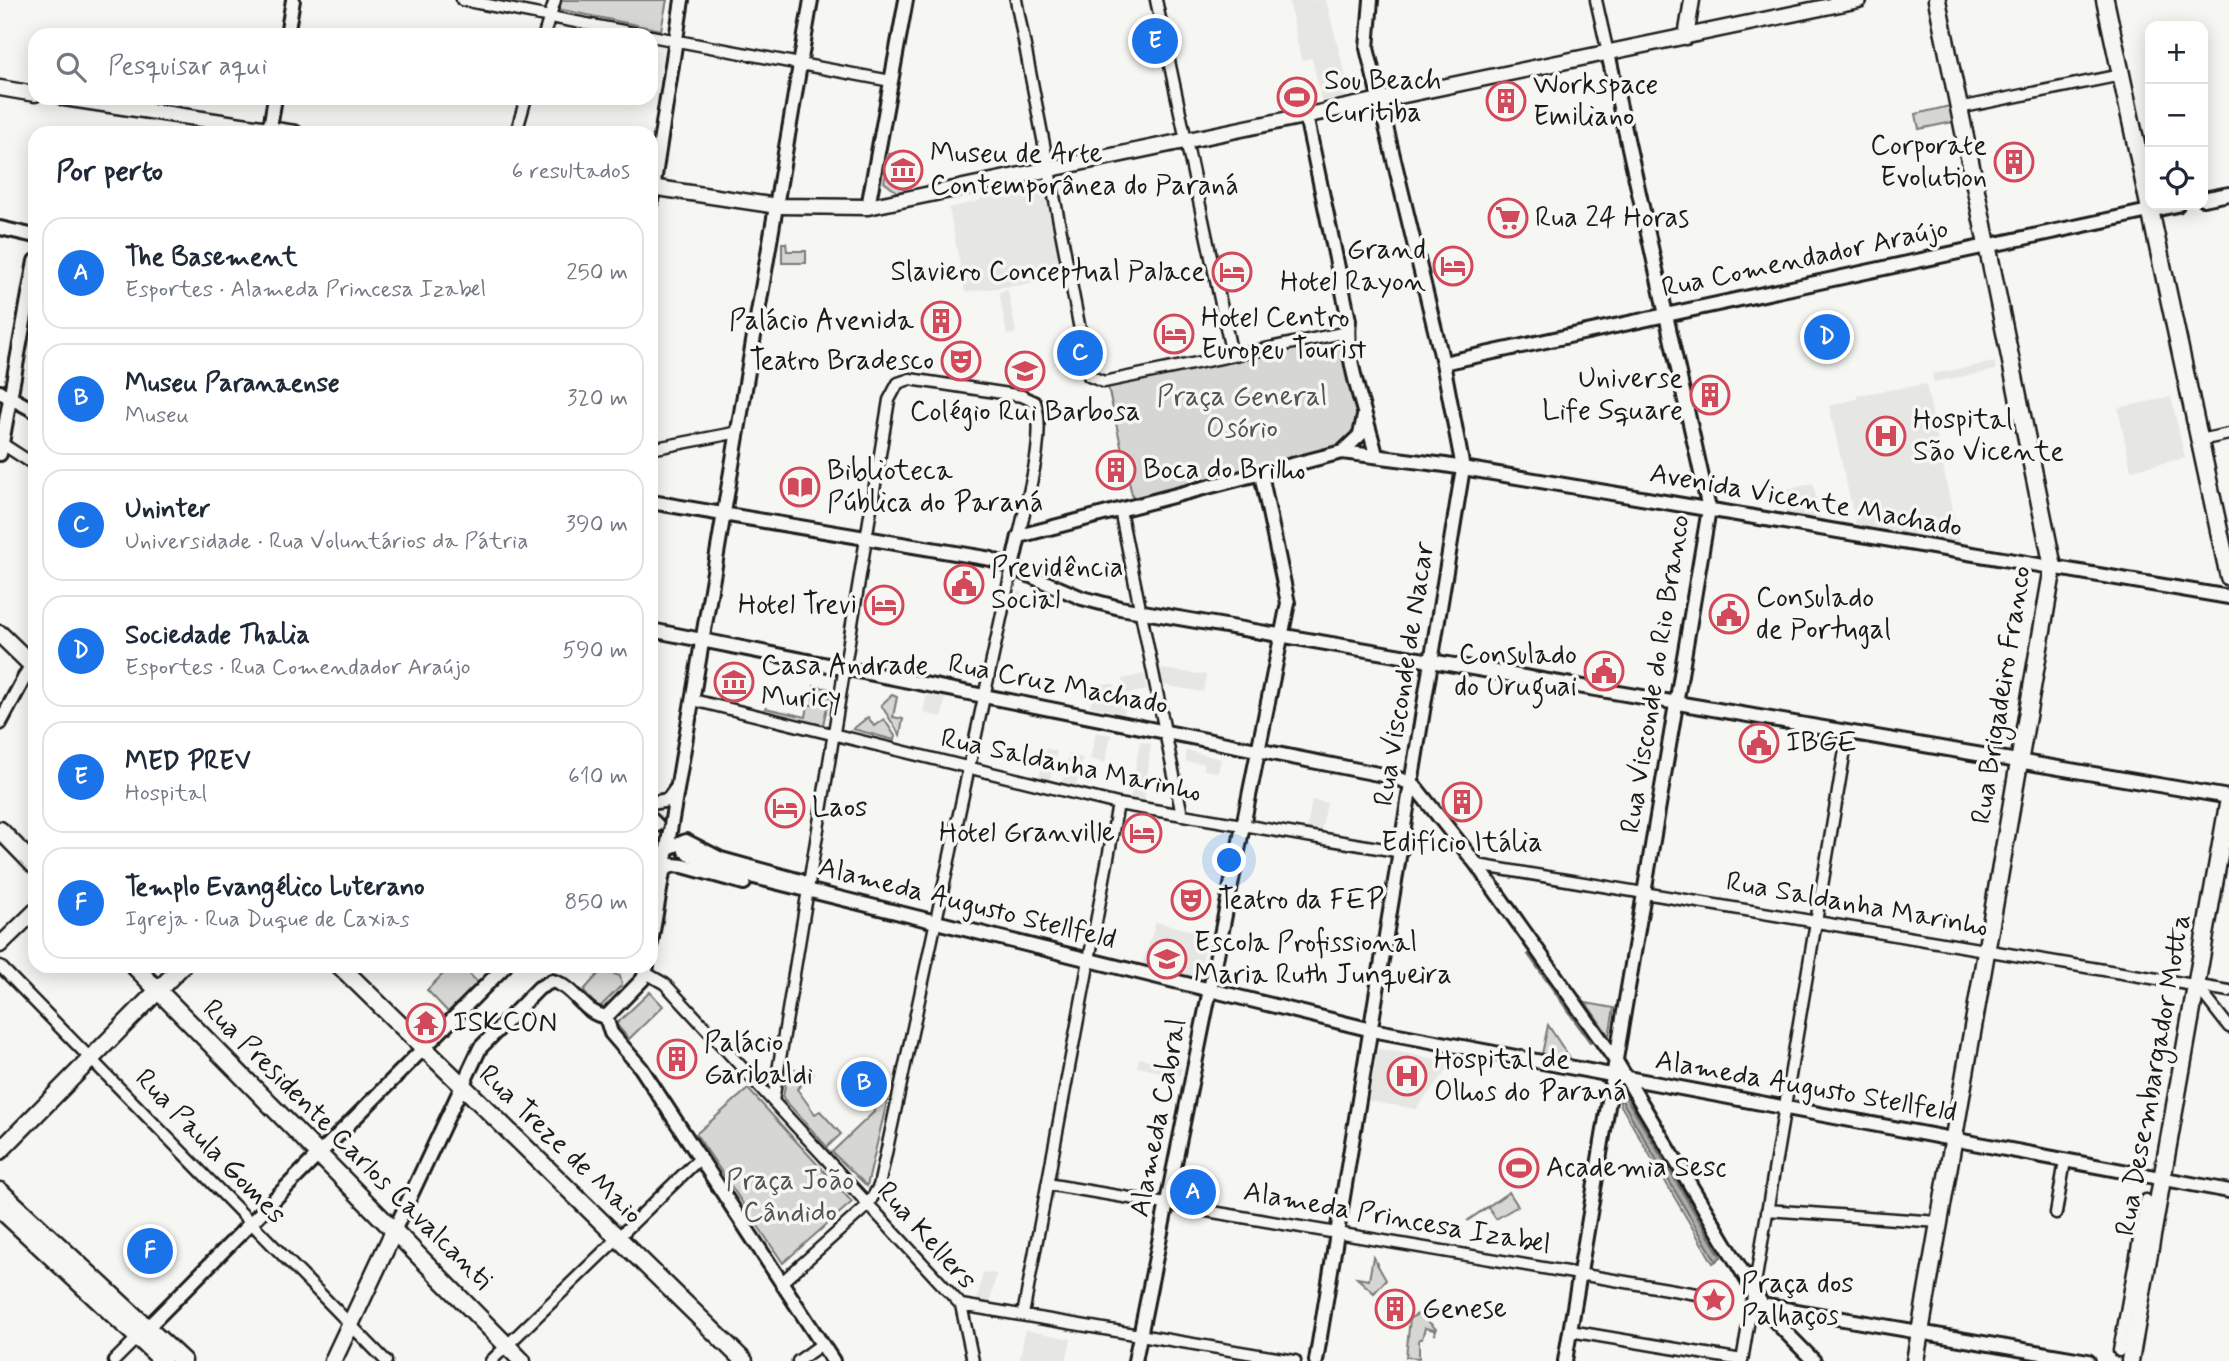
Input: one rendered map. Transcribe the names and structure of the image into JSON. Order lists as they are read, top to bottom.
{
  "streets": {
    "main road": [
      "Rua Brigadeiro Franco",
      "Rua Desembargador Motta",
      "Rua Presidente Carlos Cavalcanti",
      "Rua Treze de Maio"
    ],
    "street": [
      "Rua Comendador Araújo",
      "Avenida Vicente Machado",
      "Rua Visconde de Nacar",
      "Rua Visconde do Rio Branco",
      "Rua Cruz Machado",
      "Rua Saldanha Marinho",
      "Alameda Augusto Stellfeld",
      "Alameda Cabral",
      "Rua Paula Gomes",
      "Alameda Princesa Izabel",
      "Rua Kellers"
    ]
  },
  "crossings": [
    ["Rua Comendador Araújo", "Rua Visconde de Nacar"],
    ["Rua Comendador Araújo", "Rua Visconde do Rio Branco"],
    ["Rua Comendador Araújo", "Rua Brigadeiro Franco"],
    ["Avenida Vicente Machado", "Rua Visconde de Nacar"],
    ["Avenida Vicente Machado", "Rua Visconde do Rio Branco"],
    ["Avenida Vicente Machado", "Rua Brigadeiro Franco"],
    ["Rua Visconde de Nacar", "Rua Cruz Machado"],
    ["Rua Visconde de Nacar", "Rua Saldanha Marinho"],
    ["Rua Visconde de Nacar", "Alameda Augusto Stellfeld"],
    ["Rua Visconde de Nacar", "Alameda Princesa Izabel"],
    ["Rua Visconde do Rio Branco", "Rua Saldanha Marinho"],
    ["Rua Visconde do Rio Branco", "Alameda Augusto Stellfeld"],
    ["Rua Visconde do Rio Branco", "Alameda Princesa Izabel"],
    ["Rua Cruz Machado", "Alameda Cabral"],
    ["Rua Brigadeiro Franco", "Rua Saldanha Marinho"],
    ["Rua Brigadeiro Franco", "Alameda Augusto Stellfeld"],
    ["Rua Saldanha Marinho", "Rua Desembargador Motta"],
    ["Rua Saldanha Marinho", "Alameda Cabral"],
    ["Alameda Augusto Stellfeld", "Rua Desembargador Motta"],
    ["Alameda Augusto Stellfeld", "Alameda Cabral"],
    ["Alameda Cabral", "Alameda Princesa Izabel"]
  ],
  "parks": ["Praça General Osório", "Praça João Cândido"],
  "places": {
    "sports": ["Sou Beach Curitiba", "Academia Sesc"],
    "building": [
      "Workspace Emiliano",
      "Corporate Evolution",
      "Palácio Avenida",
      "Universe Life Square",
      "Boca do Brilho",
      "Edifício Itália",
      "Palácio Garibaldi",
      "Genese"
    ],
    "museum": ["Museu de Arte Contemporânea do Paraná", "Casa Andrade Muricy"],
    "supermarket": ["Rua 24 Horas"],
    "hotel": [
      "Grand Hotel Rayon",
      "Slaviero Conceptual Palace",
      "Hotel Centro Europeu Tourist",
      "Hotel Trevi",
      "Laos",
      "Hotel Granville"
    ],
    "theatre": ["Teatro Bradesco", "Teatro da FEP"],
    "school or university": ["Colégio Rui Barbosa", "Escola Profissional Maria Ruth Junqueira"],
    "hospital": ["Hospital São Vicente", "Hospital de Olhos do Paraná"],
    "library": ["Biblioteca Pública do Paraná"],
    "public building": [
      "Previdência Social",
      "Consulado de Portugal",
      "Consulado do Uruguai",
      "IBGE"
    ],
    "temple": ["ISKCON"],
    "place": ["Praça dos Palhaços"]
  },
  "page": {
    "pins": [
      "E",
      "D",
      "C",
      "B",
      "A",
      "F"
    ],
    "map_buttons": ["+", "−"],
    "search": "Pesquisar aqui",
    "heading": ["Por perto", "6 resultados"],
    "list": [
      {
        "mark": "A",
        "name": "The Basement",
        "note": "Esportes · Alameda Princesa Izabel",
        "value": "250 m"
      },
      {
        "mark": "B",
        "name": "Museu Paranaense",
        "note": "Museu",
        "value": "320 m"
      },
      {
        "mark": "C",
        "name": "Uninter",
        "note": "Universidade · Rua Voluntários da Pátria",
        "value": "390 m"
      },
      {
        "mark": "D",
        "name": "Sociedade Thalia",
        "note": "Esportes · Rua Comendador Araújo",
        "value": "590 m"
      },
      {
        "mark": "E",
        "name": "MED PREV",
        "note": "Hospital",
        "value": "610 m"
      },
      {
        "mark": "F",
        "name": "Templo Evangélico Luterano",
        "note": "Igreja · Rua Duque de Caxias",
        "value": "850 m"
      }
    ]
  }
}
